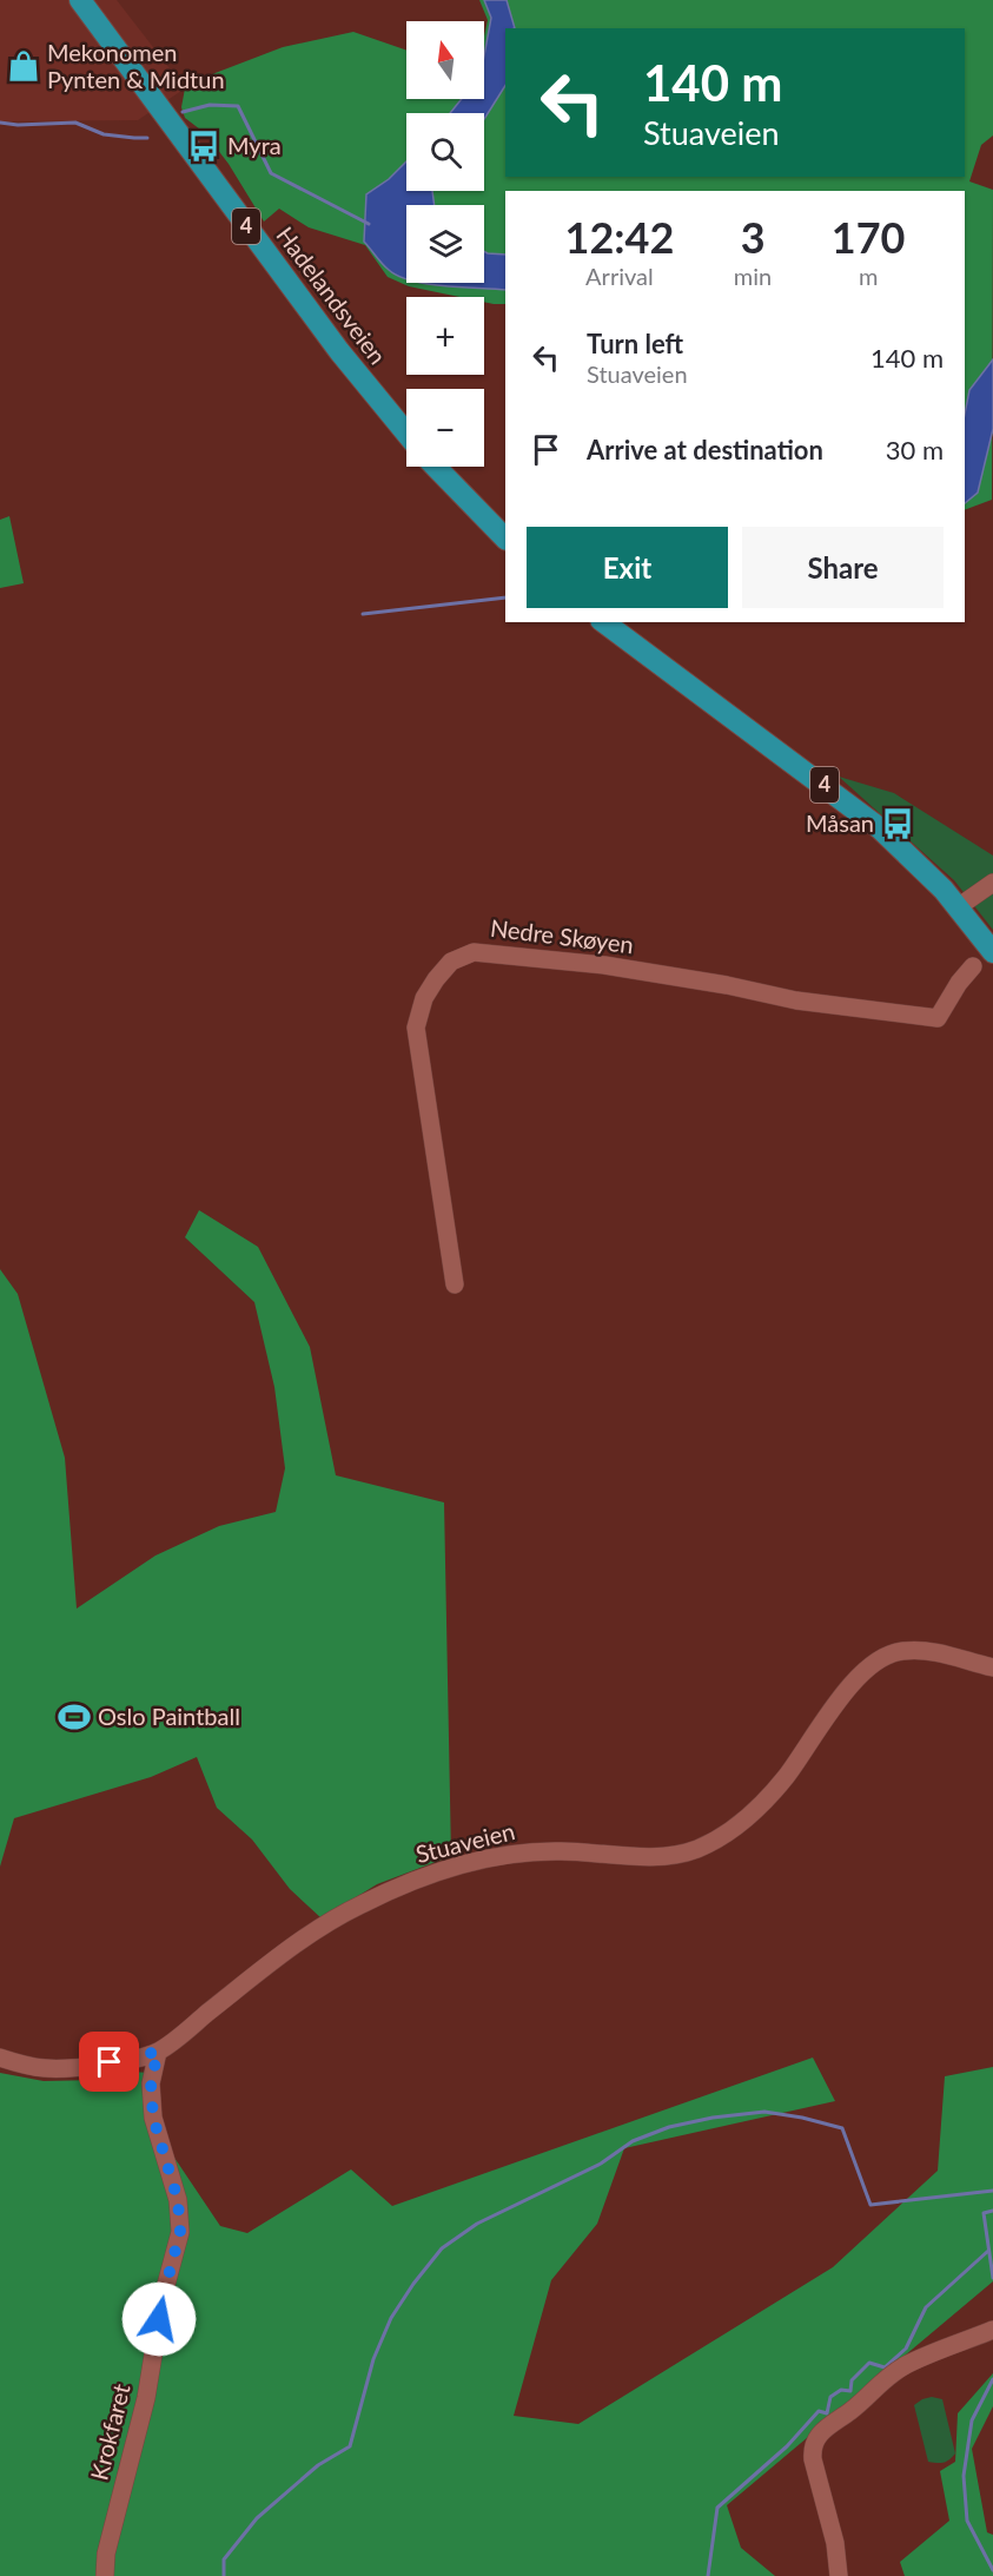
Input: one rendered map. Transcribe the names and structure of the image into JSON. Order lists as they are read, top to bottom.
{
  "streets": {
    "highway": ["4", "Hadelandsveien"],
    "street": ["Nedre Skøyen", "Stuaveien", "Krokfaret"]
  },
  "crossings": [
    ["Stuaveien", "Krokfaret"]
  ],
  "places": {
    "shop": ["Mekonomen Pynten & Midtun"],
    "bus stop": ["Myra", "Måsan"],
    "sports": ["Oslo Paintball"]
  },
  "north": "top",
  "page": {
    "map_buttons": ["+", "−"],
    "turn": ["140 m", "Stuaveien"],
    "eta": [
      "12:42",
      "Arrival",
      "3",
      "min",
      "170",
      "m"
    ],
    "list": [
      {
        "name": "Turn left",
        "note": "Stuaveien",
        "value": "140 m"
      },
      {
        "name": "Arrive at destination",
        "value": "30 m"
      }
    ],
    "buttons": ["Exit", "Share"]
  }
}
